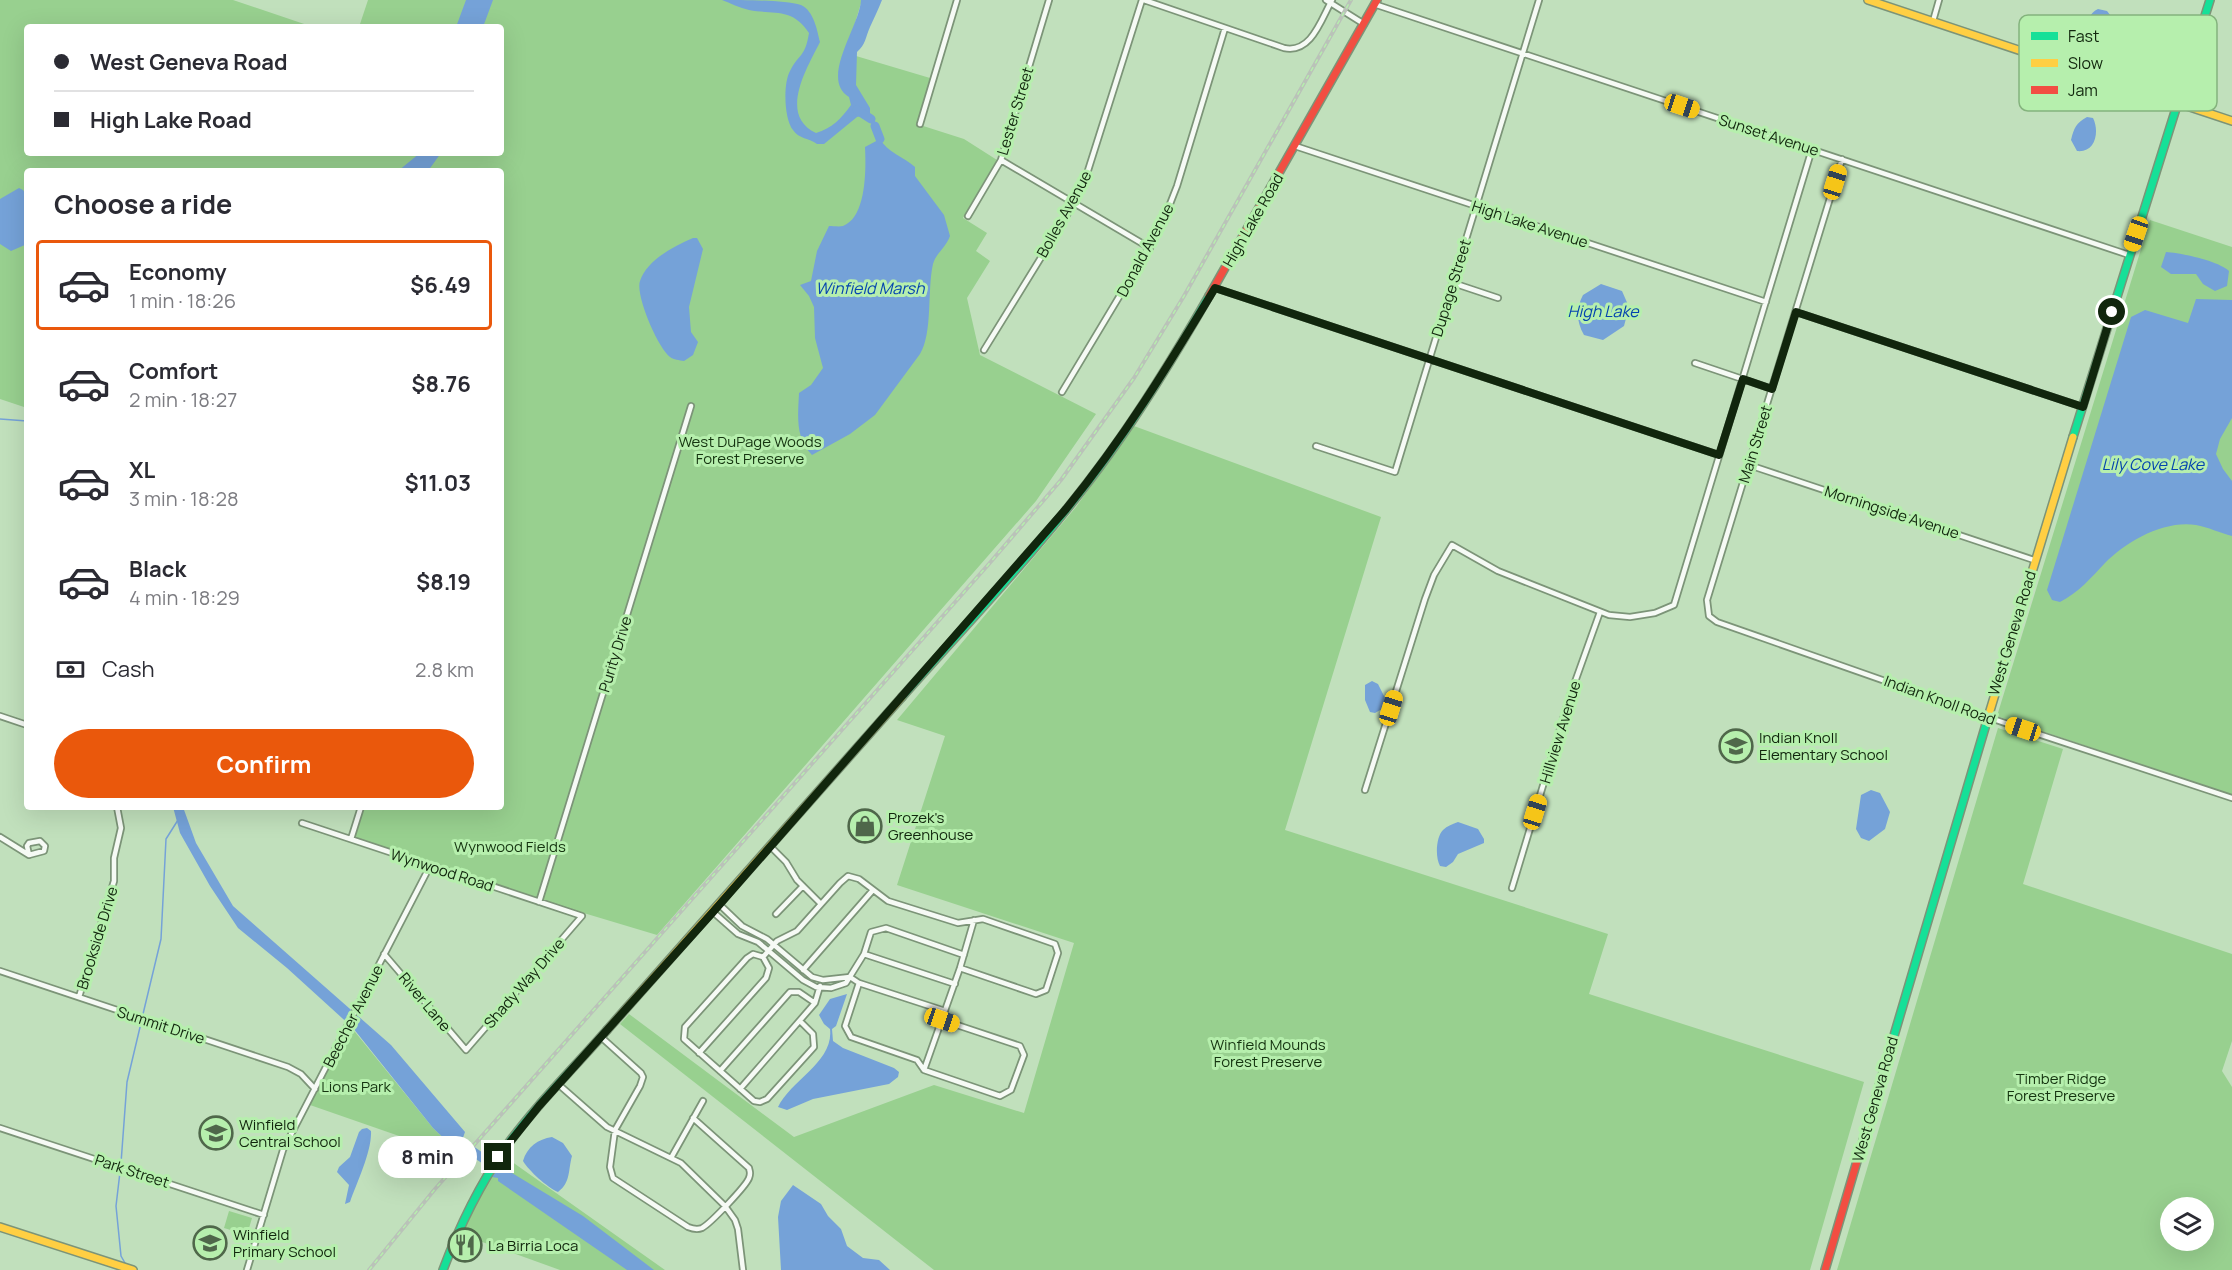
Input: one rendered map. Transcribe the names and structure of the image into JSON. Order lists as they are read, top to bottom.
{
  "streets": {
    "street": [
      "Lester Street",
      "Sunset Avenue",
      "Bolles Avenue",
      "High Lake Road",
      "High Lake Avenue",
      "Donald Avenue",
      "Dupage Street",
      "Main Street",
      "Morningside Avenue",
      "West Geneva Road",
      "Purity Drive",
      "Indian Knoll Road",
      "Hillview Avenue",
      "Wynwood Road",
      "Brookside Drive",
      "Shady Way Drive",
      "River Lane",
      "Beecher Avenue",
      "Summit Drive",
      "Park Street"
    ]
  },
  "crossings": [
    ["Sunset Avenue", "High Lake Road"],
    ["Sunset Avenue", "Dupage Street"],
    ["Sunset Avenue", "Main Street"],
    ["Sunset Avenue", "West Geneva Road"],
    ["High Lake Road", "High Lake Avenue"],
    ["High Lake Avenue", "Dupage Street"],
    ["High Lake Avenue", "Main Street"],
    ["Main Street", "Morningside Avenue"],
    ["Main Street", "Indian Knoll Road"],
    ["Main Street", "Hillview Avenue"],
    ["Morningside Avenue", "West Geneva Road"],
    ["West Geneva Road", "Indian Knoll Road"],
    ["Purity Drive", "Wynwood Road"],
    ["Wynwood Road", "Shady Way Drive"],
    ["Wynwood Road", "Beecher Avenue"],
    ["Brookside Drive", "Summit Drive"],
    ["Shady Way Drive", "River Lane"],
    ["River Lane", "Beecher Avenue"],
    ["Beecher Avenue", "Summit Drive"],
    ["Beecher Avenue", "Park Street"]
  ],
  "water": ["Winfield Marsh", "High Lake", "Lily Cove Lake"],
  "parks": [
    "West DuPage Woods Forest Preserve",
    "Wynwood Fields",
    "Winfield Mounds Forest Preserve",
    "Timber Ridge Forest Preserve",
    "Lions Park"
  ],
  "places": {
    "school or university": ["Indian Knoll Elementary School", "Winfield Central School", "Winfield Primary School"],
    "shop": ["Prozek's Greenhouse"],
    "restaurant": ["La Birria Loca"]
  },
  "legend": ["Fast", "Slow", "Jam"],
  "page": {
    "banner": ["West Geneva Road", "High Lake Road"],
    "heading": "Choose a ride",
    "list": [
      {
        "name": "Economy",
        "note": "1 min · 18:26",
        "value": "$6.49"
      },
      {
        "name": "Comfort",
        "note": "2 min · 18:27",
        "value": "$8.76"
      },
      {
        "name": "XL",
        "note": "3 min · 18:28",
        "value": "$11.03"
      },
      {
        "name": "Black",
        "note": "4 min · 18:29",
        "value": "$8.19"
      }
    ],
    "pay": ["Cash", "2.8 km"],
    "buttons": "Confirm",
    "bubble": "8 min"
  }
}
